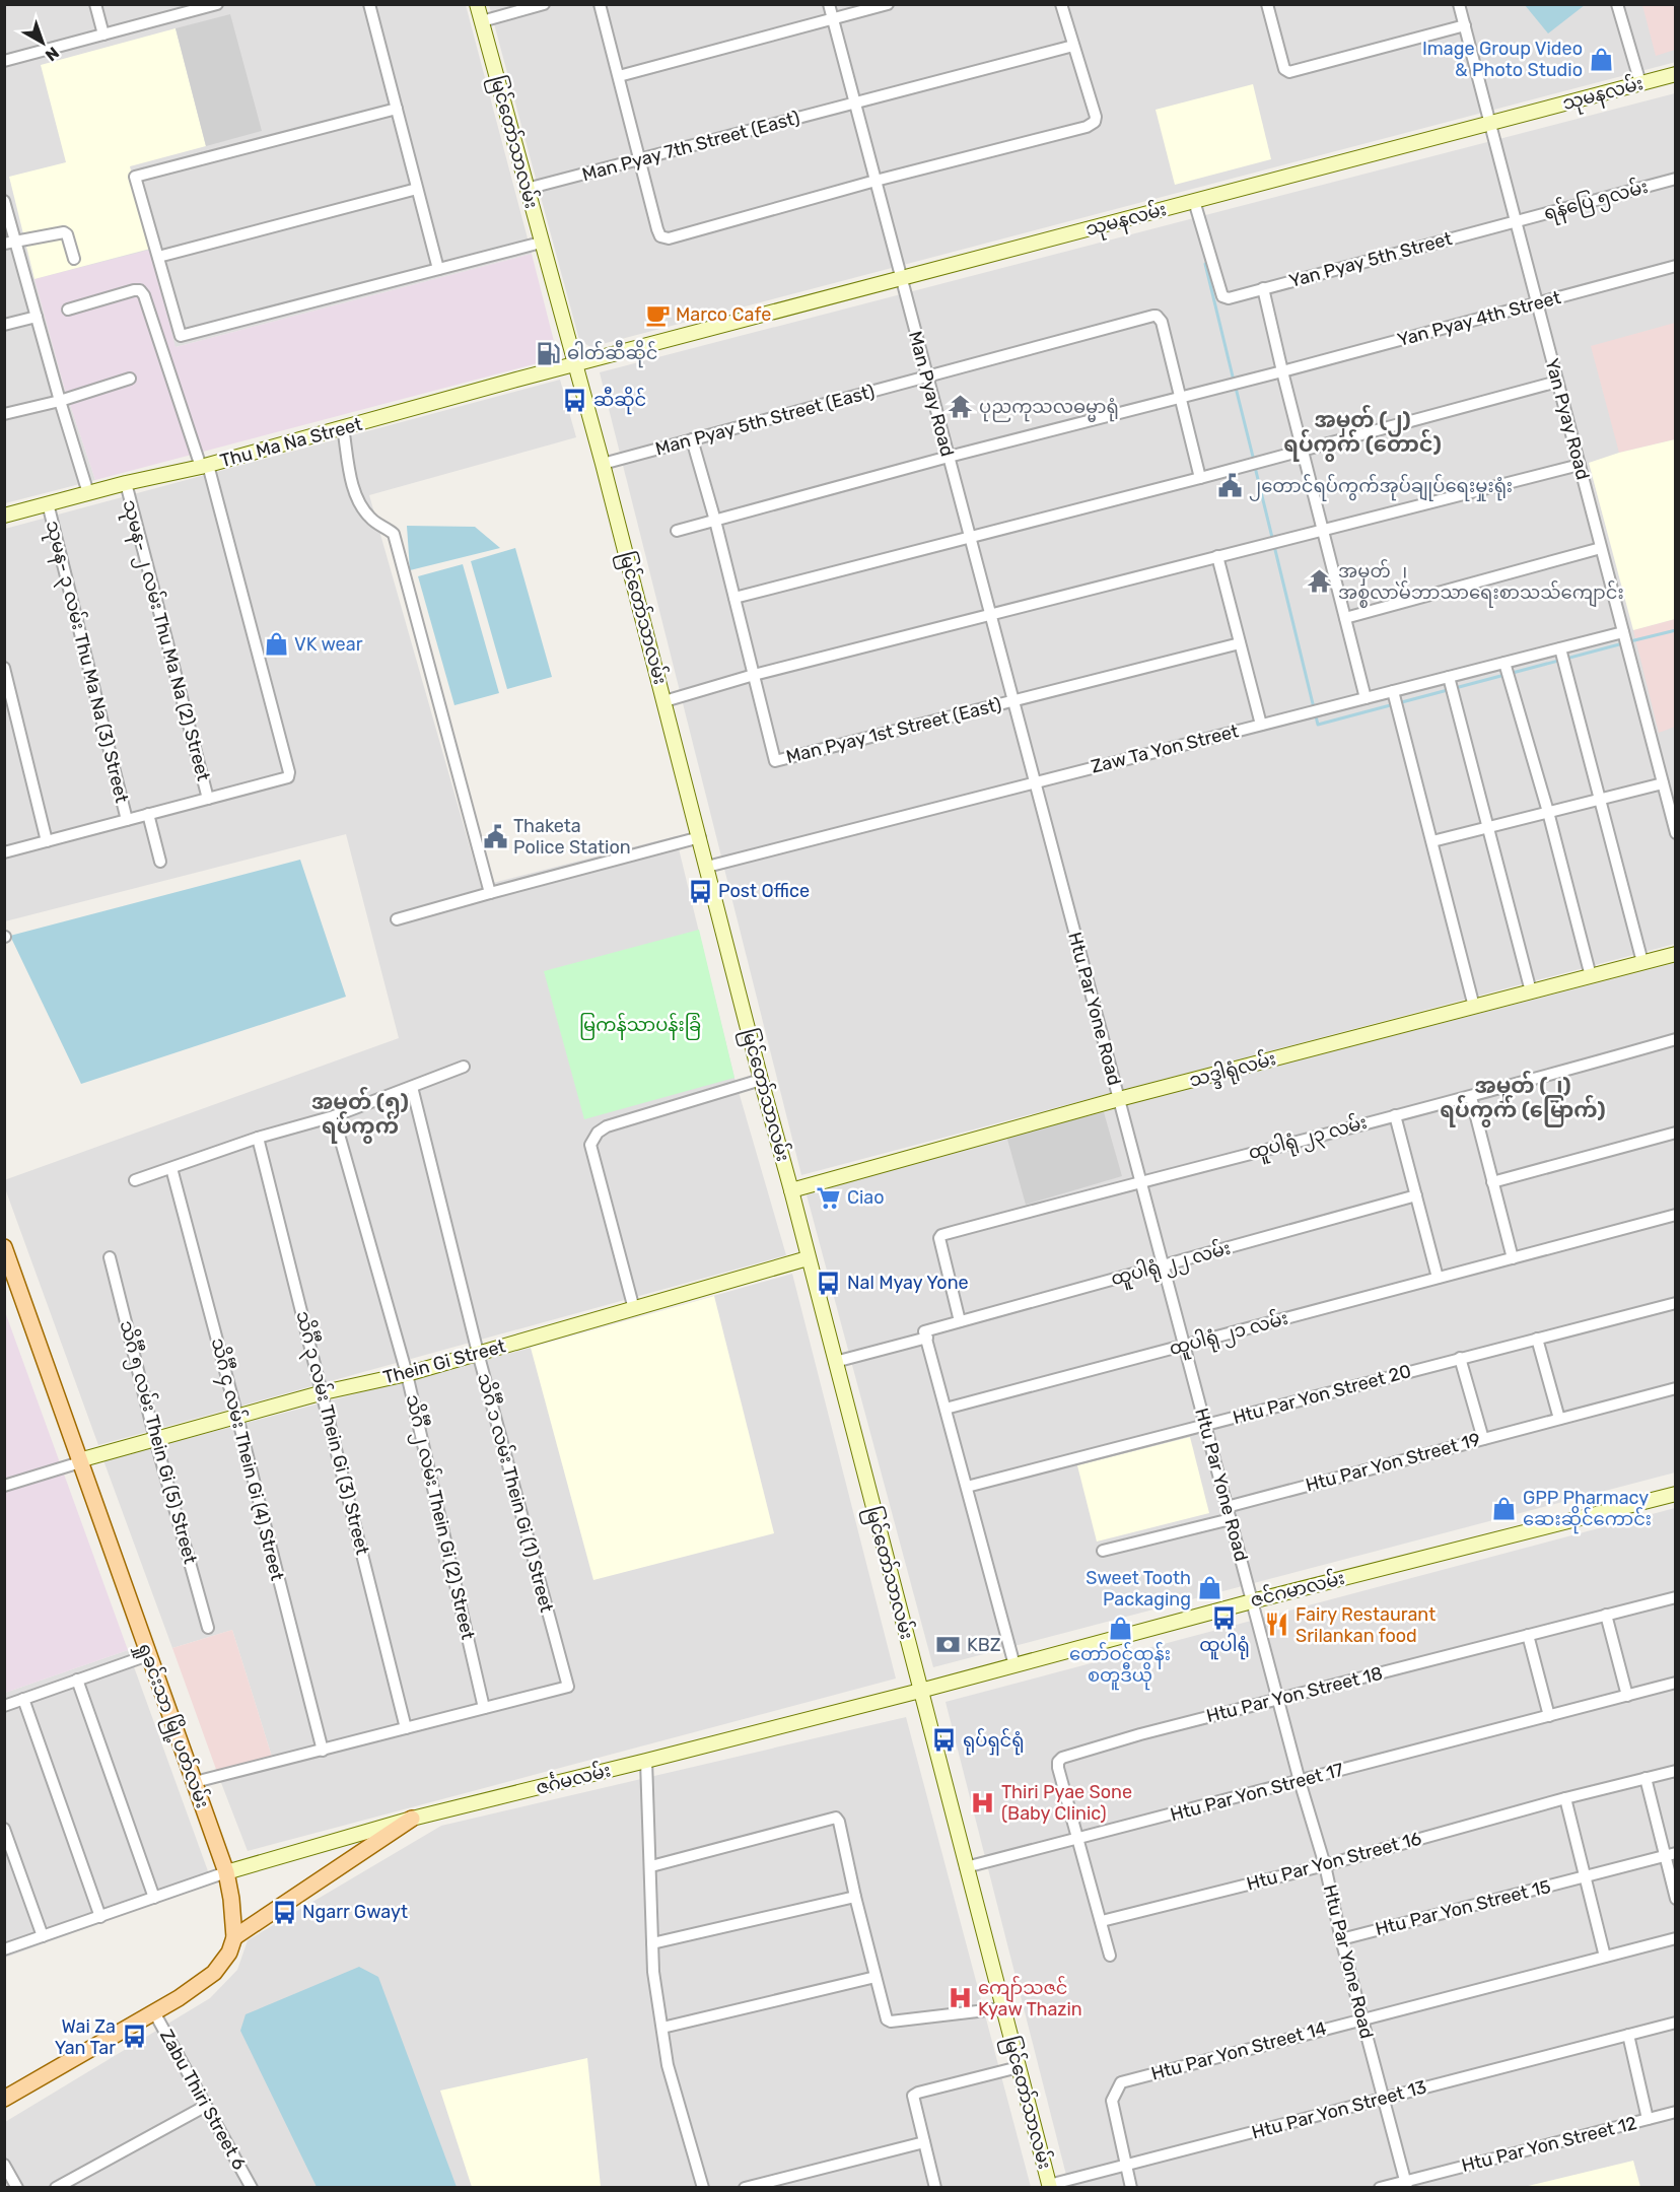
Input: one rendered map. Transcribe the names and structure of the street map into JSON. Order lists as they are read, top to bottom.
{
  "streets": {
    "main road": ["ရှုခင်းသာ မြို့ပတ်လမ်း"],
    "street": [
      "သုမနလမ်း",
      "မြင်တော်သာလမ်း",
      "Man Pyay 7th Street (East)",
      "ရန်ပြေ ၅လမ်း",
      "Yan Pyay 5th Street",
      "Yan Pyay 4th Street",
      "Man Pyay Road",
      "Yan Pyay Road",
      "Man Pyay 5th Street (East)",
      "Thu Ma Na Street",
      "သုမန- ၂ လမ်း Thu Ma Na (2) Street",
      "သုမန- ၃ လမ်း Thu Ma Na (3) Street",
      "Man Pyay 1st Street (East)",
      "Zaw Ta Yon Street",
      "Htu Par Yone Road",
      "သဒ္ဒါရုံလမ်း",
      "ထူပါရုံ ၂၃ လမ်း",
      "ထူပါရုံ ၂၂ လမ်း",
      "ထူပါရုံ ၂၁ လမ်း",
      "Thein Gi Street",
      "Htu Par Yon Street 20",
      "သိင်္ဂီ ၃ လမ်း Thein Gi (3) Street",
      "သိင်္ဂီ ၅ လမ်း Thein Gi (5) Street",
      "သိင်္ဂီ ၄ လမ်း Thein Gi (4) Street",
      "Htu Par Yon Street 19",
      "သိင်္ဂီ ၁ လမ်း Thein Gi (1) Street",
      "သိင်္ဂီ ၂ လမ်း Thein Gi (2) Street",
      "ဇင်ဂမာလမ်း",
      "Htu Par Yon Street 18",
      "ဇင်္ဂမလမ်း",
      "Htu Par Yon Street 17",
      "Htu Par Yon Street 16",
      "Htu Par Yon Street 15",
      "Htu Par Yon Street 14",
      "Zabu Thiri Street 6",
      "Htu Par Yon Street 13",
      "Htu Par Yon Street 12"
    ]
  },
  "crossings": [
    ["သုမနလမ်း", "မြင်တော်သာလမ်း"],
    ["သုမနလမ်း", "Yan Pyay 5th Street"],
    ["သုမနလမ်း", "Man Pyay Road"],
    ["သုမနလမ်း", "Yan Pyay Road"],
    ["သုမနလမ်း", "Thu Ma Na Street"],
    ["မြင်တော်သာလမ်း", "Man Pyay 7th Street (East)"],
    ["မြင်တော်သာလမ်း", "Man Pyay 5th Street (East)"],
    ["မြင်တော်သာလမ်း", "Thu Ma Na Street"],
    ["မြင်တော်သာလမ်း", "Zaw Ta Yon Street"],
    ["မြင်တော်သာလမ်း", "သဒ္ဒါရုံလမ်း"],
    ["မြင်တော်သာလမ်း", "ထူပါရုံ ၂၂ လမ်း"],
    ["မြင်တော်သာလမ်း", "Thein Gi Street"],
    ["မြင်တော်သာလမ်း", "ဇင်ဂမာလမ်း"],
    ["မြင်တော်သာလမ်း", "ဇင်္ဂမလမ်း"],
    ["မြင်တော်သာလမ်း", "Htu Par Yon Street 17"],
    ["မြင်တော်သာလမ်း", "Htu Par Yon Street 13"],
    ["Man Pyay 7th Street (East)", "Man Pyay Road"],
    ["ရန်ပြေ ၅လမ်း", "Yan Pyay 5th Street"],
    ["ရန်ပြေ ၅လမ်း", "Yan Pyay Road"],
    ["Yan Pyay 5th Street", "Yan Pyay Road"],
    ["Yan Pyay 4th Street", "Man Pyay Road"],
    ["Yan Pyay 4th Street", "Yan Pyay Road"],
    ["Yan Pyay 4th Street", "Man Pyay 5th Street (East)"],
    ["Man Pyay Road", "Man Pyay 5th Street (East)"],
    ["Man Pyay Road", "Man Pyay 1st Street (East)"],
    ["Man Pyay Road", "Zaw Ta Yon Street"],
    ["Man Pyay Road", "Htu Par Yone Road"],
    ["Yan Pyay Road", "Zaw Ta Yon Street"],
    ["Thu Ma Na Street", "သုမန- ၂ လမ်း Thu Ma Na (2) Street"],
    ["Thu Ma Na Street", "သုမန- ၃ လမ်း Thu Ma Na (3) Street"],
    ["Zaw Ta Yon Street", "Htu Par Yone Road"],
    ["Htu Par Yone Road", "သဒ္ဒါရုံလမ်း"],
    ["Htu Par Yone Road", "ထူပါရုံ ၂၃ လမ်း"],
    ["Htu Par Yone Road", "ထူပါရုံ ၂၂ လမ်း"],
    ["Htu Par Yone Road", "ထူပါရုံ ၂၁ လမ်း"],
    ["Htu Par Yone Road", "Htu Par Yon Street 20"],
    ["Htu Par Yone Road", "Htu Par Yon Street 19"],
    ["Htu Par Yone Road", "ဇင်ဂမာလမ်း"],
    ["Htu Par Yone Road", "Htu Par Yon Street 18"],
    ["Htu Par Yone Road", "Htu Par Yon Street 17"],
    ["Htu Par Yone Road", "Htu Par Yon Street 16"],
    ["Htu Par Yone Road", "Htu Par Yon Street 15"],
    ["Htu Par Yone Road", "Htu Par Yon Street 14"],
    ["Htu Par Yone Road", "Htu Par Yon Street 13"],
    ["Htu Par Yone Road", "Htu Par Yon Street 12"],
    ["ထူပါရုံ ၂၃ လမ်း", "ထူပါရုံ ၂၂ လမ်း"],
    ["Thein Gi Street", "သိင်္ဂီ ၃ လမ်း Thein Gi (3) Street"],
    ["Thein Gi Street", "သိင်္ဂီ ၅ လမ်း Thein Gi (5) Street"],
    ["Thein Gi Street", "သိင်္ဂီ ၄ လမ်း Thein Gi (4) Street"],
    ["Thein Gi Street", "သိင်္ဂီ ၁ လမ်း Thein Gi (1) Street"],
    ["Thein Gi Street", "သိင်္ဂီ ၂ လမ်း Thein Gi (2) Street"],
    ["Thein Gi Street", "ရှုခင်းသာ မြို့ပတ်လမ်း"],
    ["သိင်္ဂီ ၁ လမ်း Thein Gi (1) Street", "သိင်္ဂီ ၂ လမ်း Thein Gi (2) Street"],
    ["ဇင်ဂမာလမ်း", "ဇင်္ဂမလမ်း"],
    ["Htu Par Yon Street 18", "Htu Par Yon Street 17"],
    ["ရှုခင်းသာ မြို့ပတ်လမ်း", "ဇင်္ဂမလမ်း"],
    ["Htu Par Yon Street 14", "Htu Par Yon Street 13"]
  ],
  "districts": ["အမှတ် (၂) ရပ်ကွက် (တောင်)", "အမှတ် (၂) ရပ်ကွက် (မြောက်)", "အမှတ် (၅) ရပ်ကွက်"],
  "parks": ["မြကန်သာပန်းခြံ"],
  "places": {
    "shop": [
      "Image Group Video & Photo Studio",
      "VK wear",
      "GPP Pharmacy ဆေးဆိုင်ကောင်း",
      "Sweet Tooth Packaging",
      "တော်ဝင်ထွန်း စတူဒီယို"
    ],
    "cafe": ["Marco Cafe"],
    "fuel station": ["ဓါတ်ဆီဆိုင်"],
    "bus stop": [
      "ဆီဆိုင်",
      "Post Office",
      "Nal Myay Yone",
      "ထူပါရုံ",
      "ရုပ်ရှင်ရုံ",
      "Ngarr Gwayt",
      "Wai Za Yan Tar"
    ],
    "temple": ["ပုညကုသလဓမ္မာရုံ", "အမှတ် ၂ အစ္စလာမ်ဘာသာရေးစာသသ်ကျောင်း"],
    "public building": ["၂တောင်ရပ်ကွက်အုပ်ချုပ်ရေးမှုးရုံး", "Thaketa Police Station"],
    "supermarket": ["Ciao"],
    "restaurant": ["Fairy Restaurant Srilankan food"],
    "bank": ["KBZ"],
    "hospital": ["Thiri Pyae Sone (Baby Clinic)", "ကျော်သဇင် Kyaw Thazin"]
  },
  "north": "bottom right"
}
